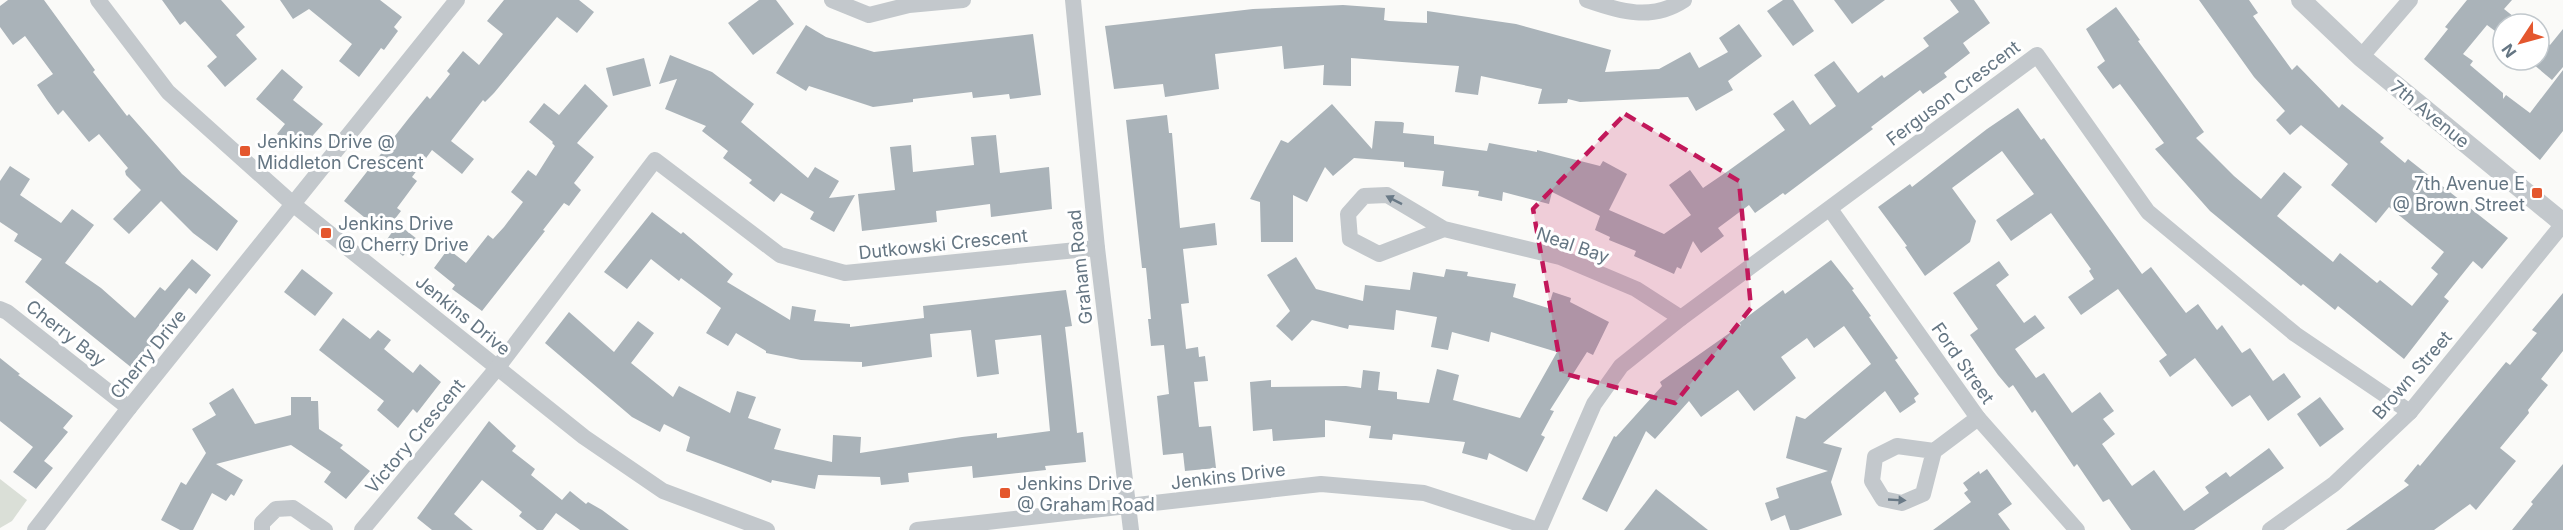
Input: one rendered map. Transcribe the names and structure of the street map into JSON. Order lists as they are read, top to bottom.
{
  "streets": {
    "street": [
      "Ferguson Crescent",
      "7th Avenue",
      "Dutkowski Crescent",
      "Neal Bay",
      "Graham Road",
      "Jenkins Drive",
      "Cherry Bay",
      "Cherry Drive",
      "Ford Street",
      "Brown Street",
      "Victory Crescent"
    ]
  },
  "crossings": [
    ["Ferguson Crescent", "Neal Bay"],
    ["Ferguson Crescent", "Jenkins Drive"],
    ["Ferguson Crescent", "Ford Street"],
    ["Ferguson Crescent", "Brown Street"],
    ["7th Avenue", "Brown Street"],
    ["Dutkowski Crescent", "Graham Road"],
    ["Dutkowski Crescent", "Jenkins Drive"],
    ["Dutkowski Crescent", "Victory Crescent"],
    ["Graham Road", "Jenkins Drive"],
    ["Jenkins Drive", "Cherry Drive"],
    ["Jenkins Drive", "Victory Crescent"],
    ["Cherry Bay", "Cherry Drive"]
  ],
  "places": {
    "transit": [
      "Jenkins Drive @ Middleton Crescent",
      "7th Avenue E @ Brown Street",
      "Jenkins Drive @ Cherry Drive",
      "Jenkins Drive @ Graham Road"
    ]
  },
  "north": "bottom left"
}
